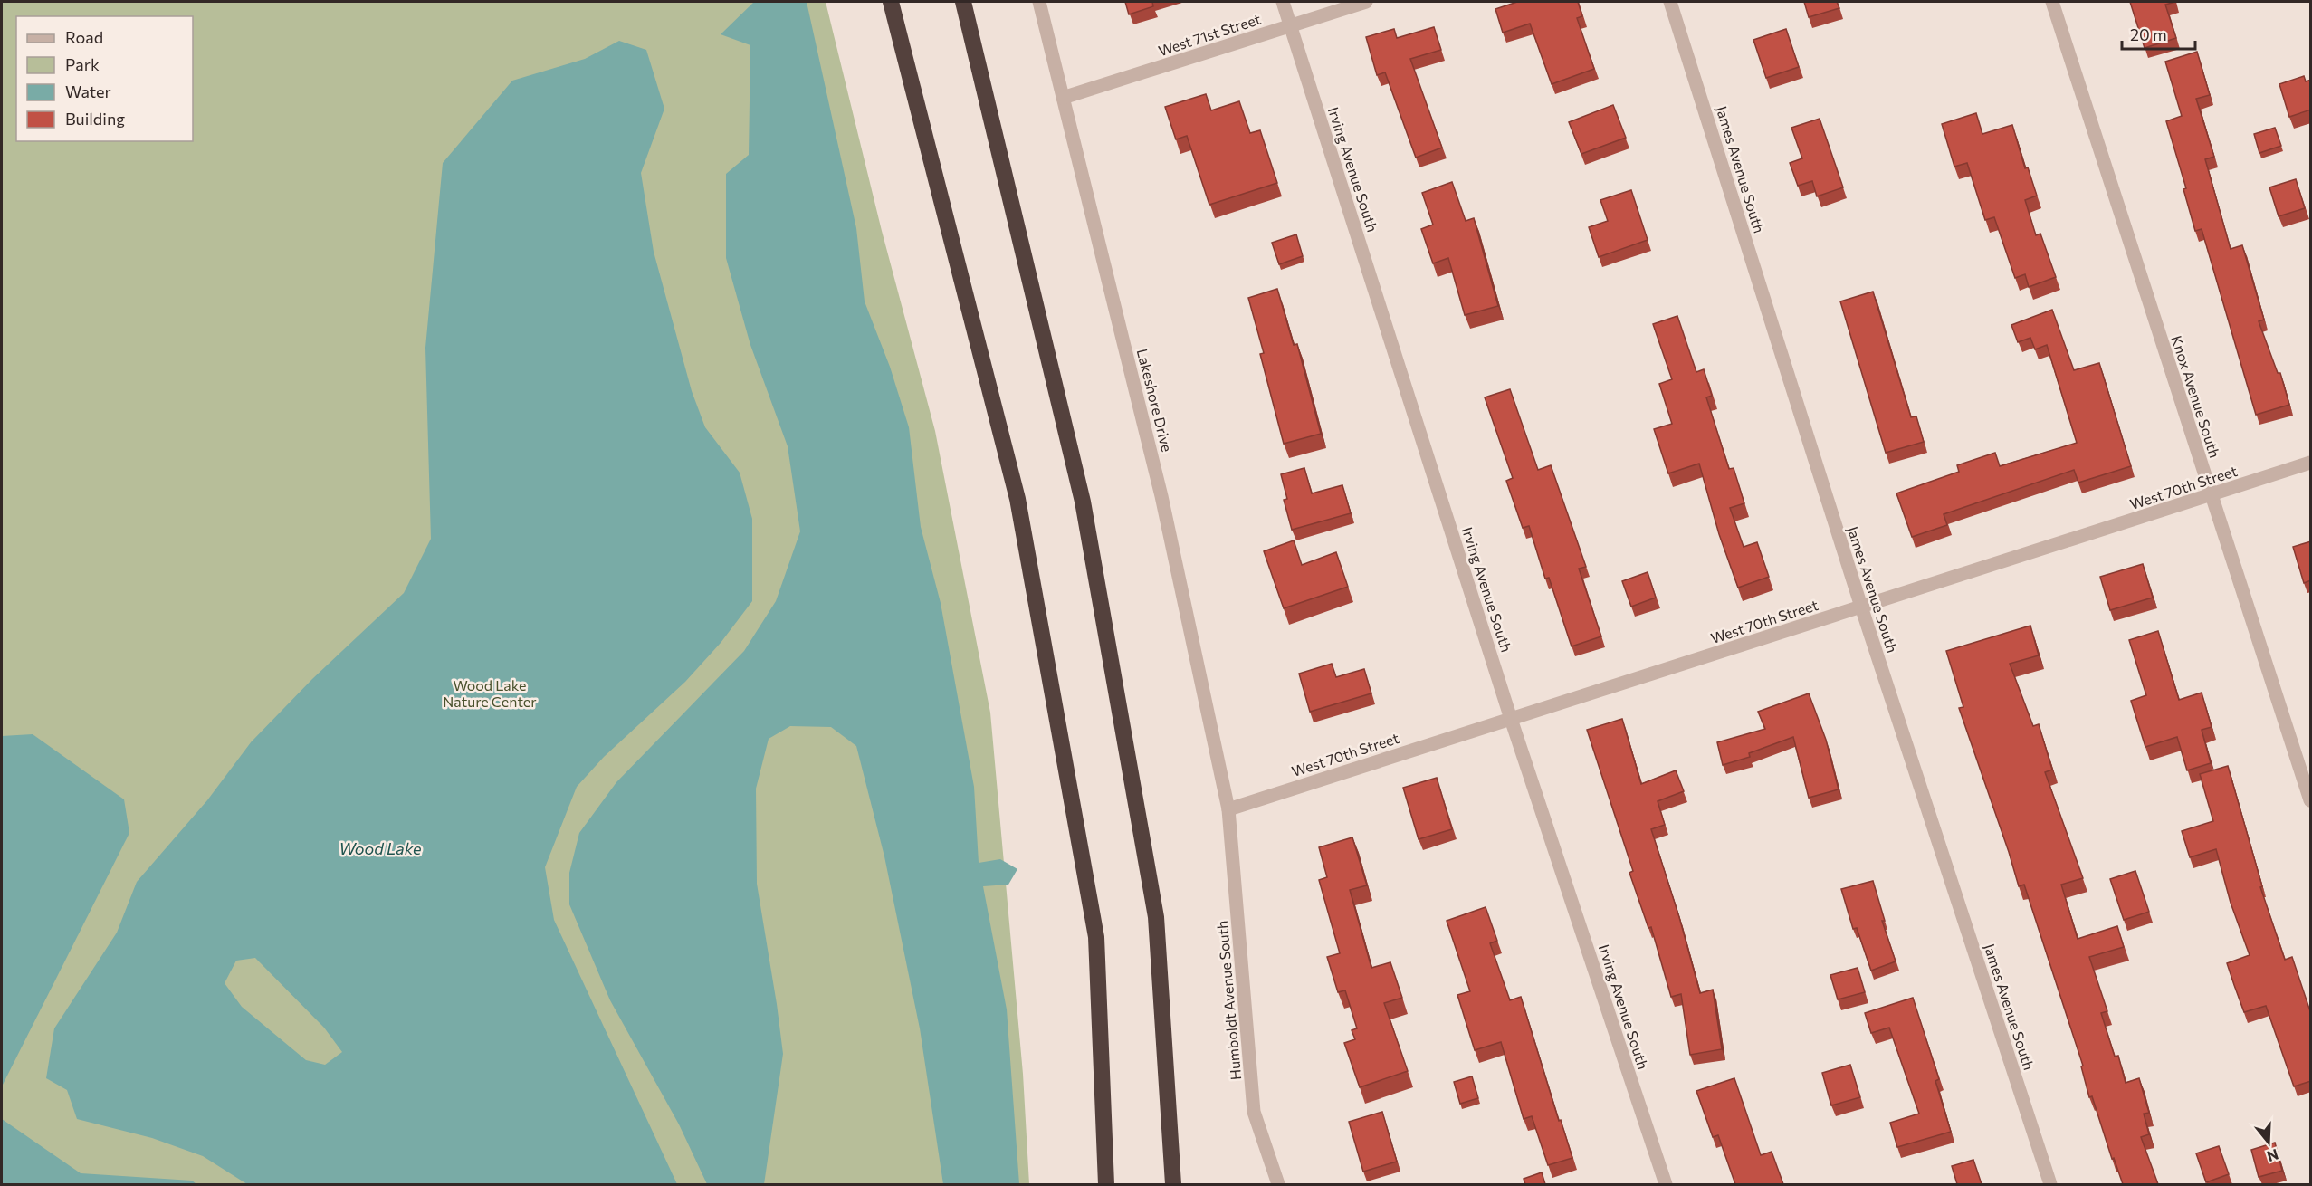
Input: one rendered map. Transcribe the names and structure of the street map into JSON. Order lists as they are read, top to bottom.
{
  "streets": {
    "street": [
      "West 71st Street",
      "Irving Avenue South",
      "James Avenue South",
      "Knox Avenue South",
      "Lakeshore Drive",
      "West 70th Street",
      "Humboldt Avenue South"
    ]
  },
  "crossings": [
    ["West 71st Street", "Irving Avenue South"],
    ["West 71st Street", "Lakeshore Drive"],
    ["Irving Avenue South", "West 70th Street"],
    ["James Avenue South", "West 70th Street"],
    ["Knox Avenue South", "West 70th Street"],
    ["Lakeshore Drive", "West 70th Street"],
    ["Lakeshore Drive", "Humboldt Avenue South"],
    ["West 70th Street", "Humboldt Avenue South"]
  ],
  "water": ["Wood Lake"],
  "parks": ["Wood Lake Nature Center"],
  "legend": [
    "Road",
    "Park",
    "Water",
    "Building"
  ],
  "scale_bar": "20 m",
  "north": "bottom"
}
